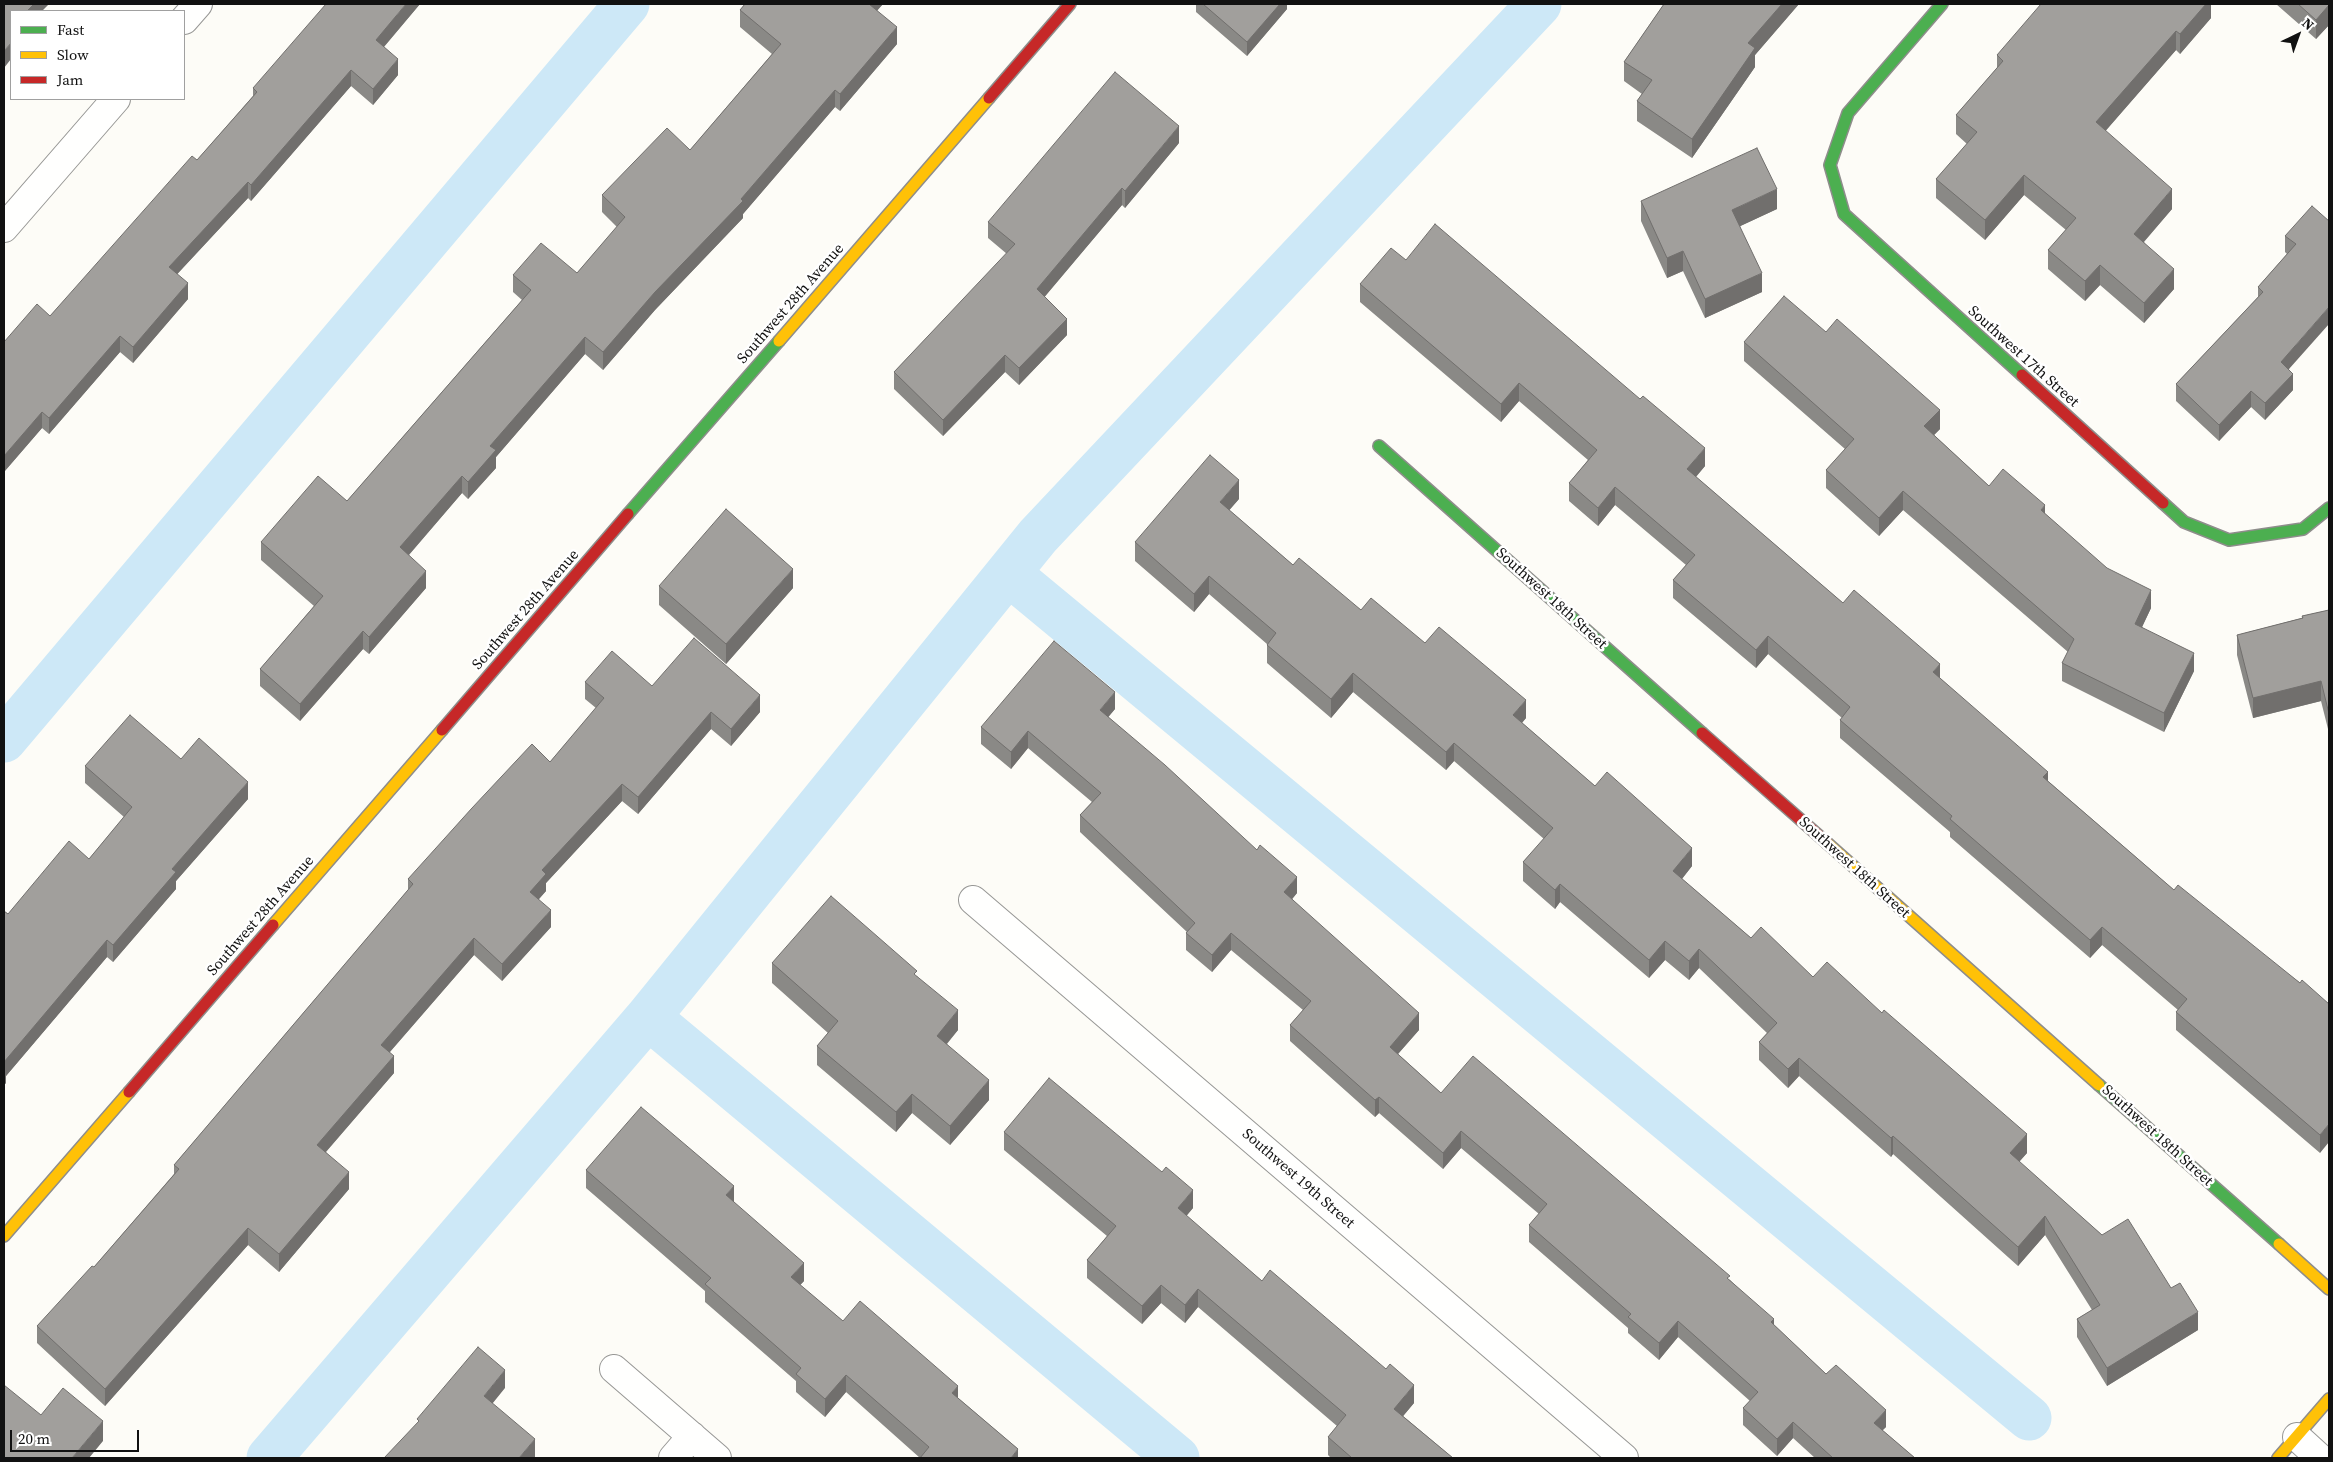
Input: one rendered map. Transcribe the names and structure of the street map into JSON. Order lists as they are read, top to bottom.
{
  "streets": {
    "street": [
      "Southwest 28th Avenue",
      "Southwest 17th Street",
      "Southwest 18th Street",
      "Southwest 19th Street"
    ]
  },
  "legend": ["Fast", "Slow", "Jam"],
  "scale_bar": "20 m",
  "north": "top right"
}
